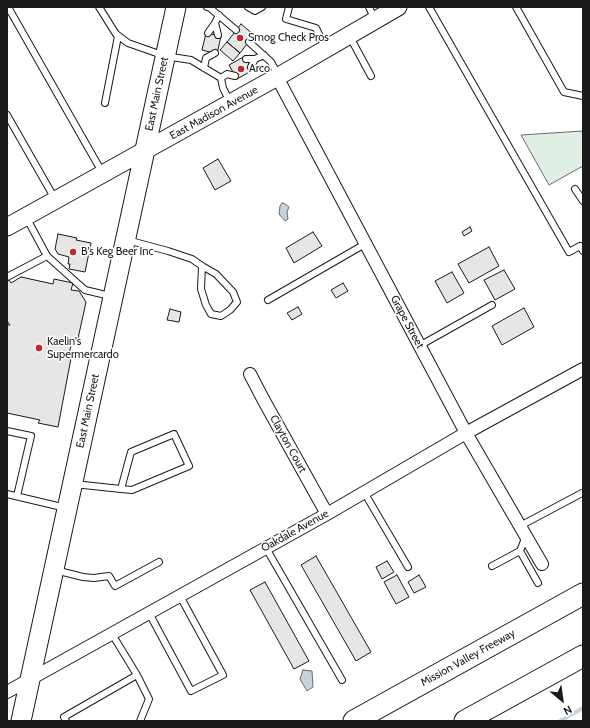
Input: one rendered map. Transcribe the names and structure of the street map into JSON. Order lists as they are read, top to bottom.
{
  "streets": {
    "highway": ["Mission Valley Freeway"],
    "main road": ["East Main Street"],
    "street": [
      "East Madison Avenue",
      "Grape Street",
      "Clayton Court",
      "Oakdale Avenue"
    ]
  },
  "crossings": [
    ["East Main Street", "East Madison Avenue"],
    ["East Main Street", "Oakdale Avenue"],
    ["East Madison Avenue", "Grape Street"],
    ["Grape Street", "Oakdale Avenue"],
    ["Clayton Court", "Oakdale Avenue"]
  ],
  "places": [
    "Smog Check Pros",
    "Arco",
    "B's Keg Beer Inc",
    "Kaelin's Supermercardo"
  ],
  "north": "bottom right"
}
